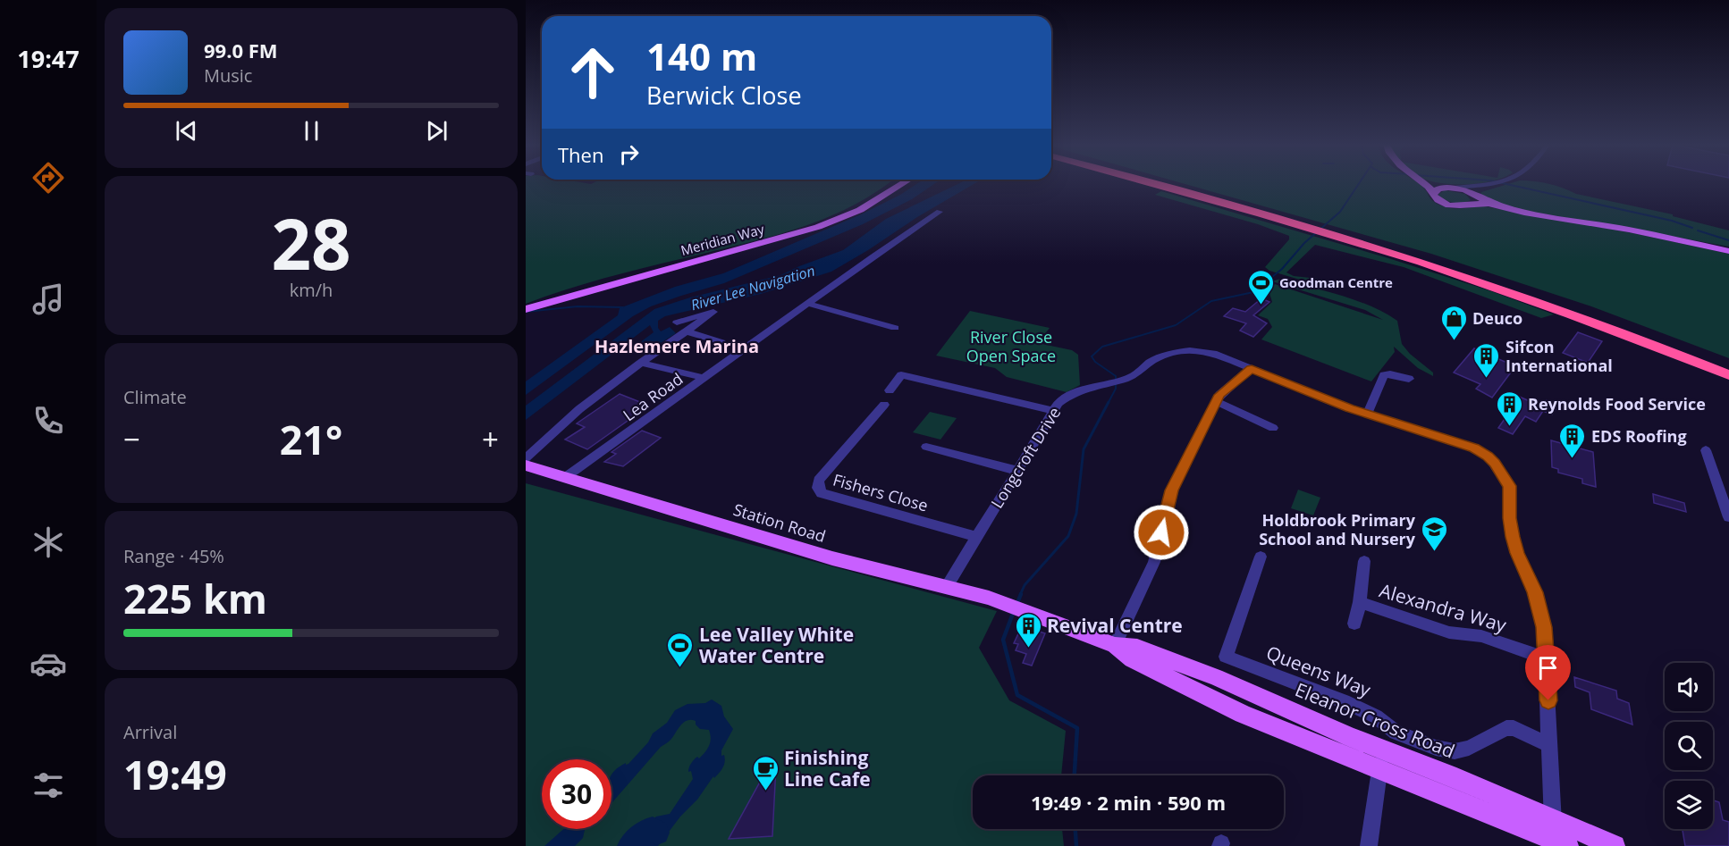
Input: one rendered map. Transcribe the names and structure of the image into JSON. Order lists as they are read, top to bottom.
{
  "streets": {
    "main road": ["Meridian Way", "Station Road", "Eleanor Cross Road"],
    "street": [
      "Lea Road",
      "Longcroft Drive",
      "Fishers Close",
      "Alexandra Way",
      "Queens Way"
    ]
  },
  "crossings": [
    ["Lea Road", "Station Road"],
    ["Longcroft Drive", "Fishers Close"],
    ["Longcroft Drive", "Station Road"],
    ["Longcroft Drive", "Alexandra Way"],
    ["Longcroft Drive", "Queens Way"],
    ["Longcroft Drive", "Eleanor Cross Road"],
    ["Station Road", "Eleanor Cross Road"]
  ],
  "districts": ["Hazlemere Marina"],
  "water": ["River Lee Navigation"],
  "parks": ["River Close Open Space"],
  "places": {
    "sports": ["Goodman Centre", "Lee Valley White Water Centre"],
    "shop": ["Deuco"],
    "building": [
      "Sifcon International",
      "Reynolds Food Service",
      "EDS Roofing",
      "Revival Centre"
    ],
    "school or university": ["Holdbrook Primary School and Nursery"],
    "cafe": ["Finishing Line Cafe"]
  },
  "page": {
    "tabs": "19:47",
    "turn": ["140 m", "Berwick Close"],
    "song": ["99.0 FM", "Music"],
    "then": "Then",
    "tile": [
      ["28", "km/h"],
      "Climate",
      ["Range · 45%", "225 km"],
      ["Arrival", "19:49"]
    ],
    "heat": ["−", "21°", "+"],
    "limit": "30",
    "trip": "19:49 · 2 min · 590 m"
  }
}
